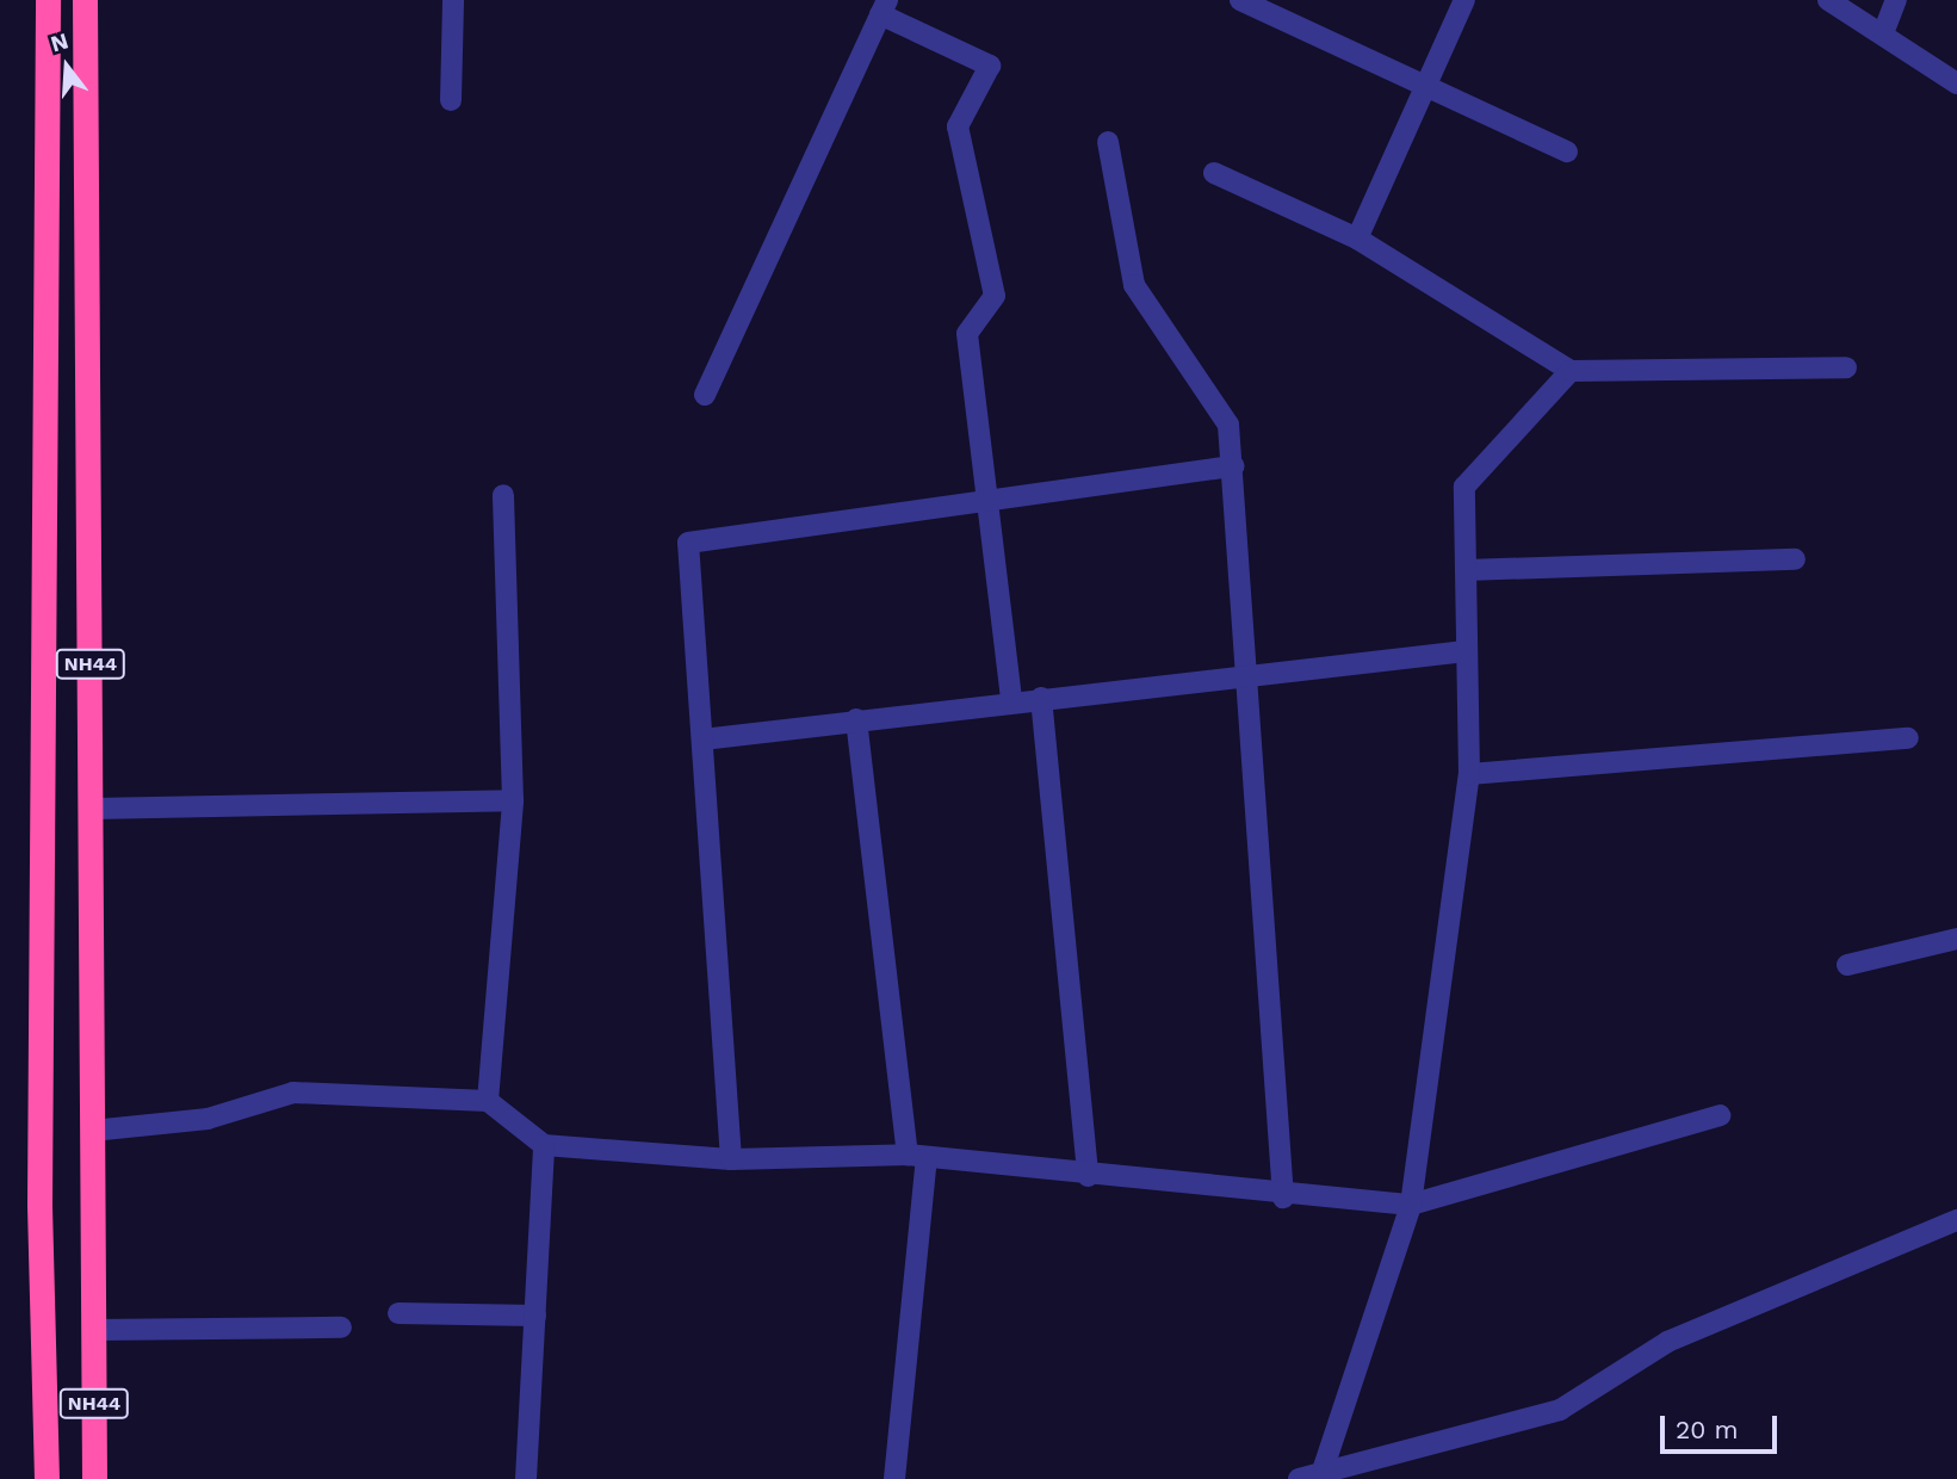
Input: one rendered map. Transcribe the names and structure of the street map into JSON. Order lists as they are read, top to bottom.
{
  "streets": {
    "highway": ["NH44"]
  },
  "scale_bar": "20 m",
  "north": "top"
}
